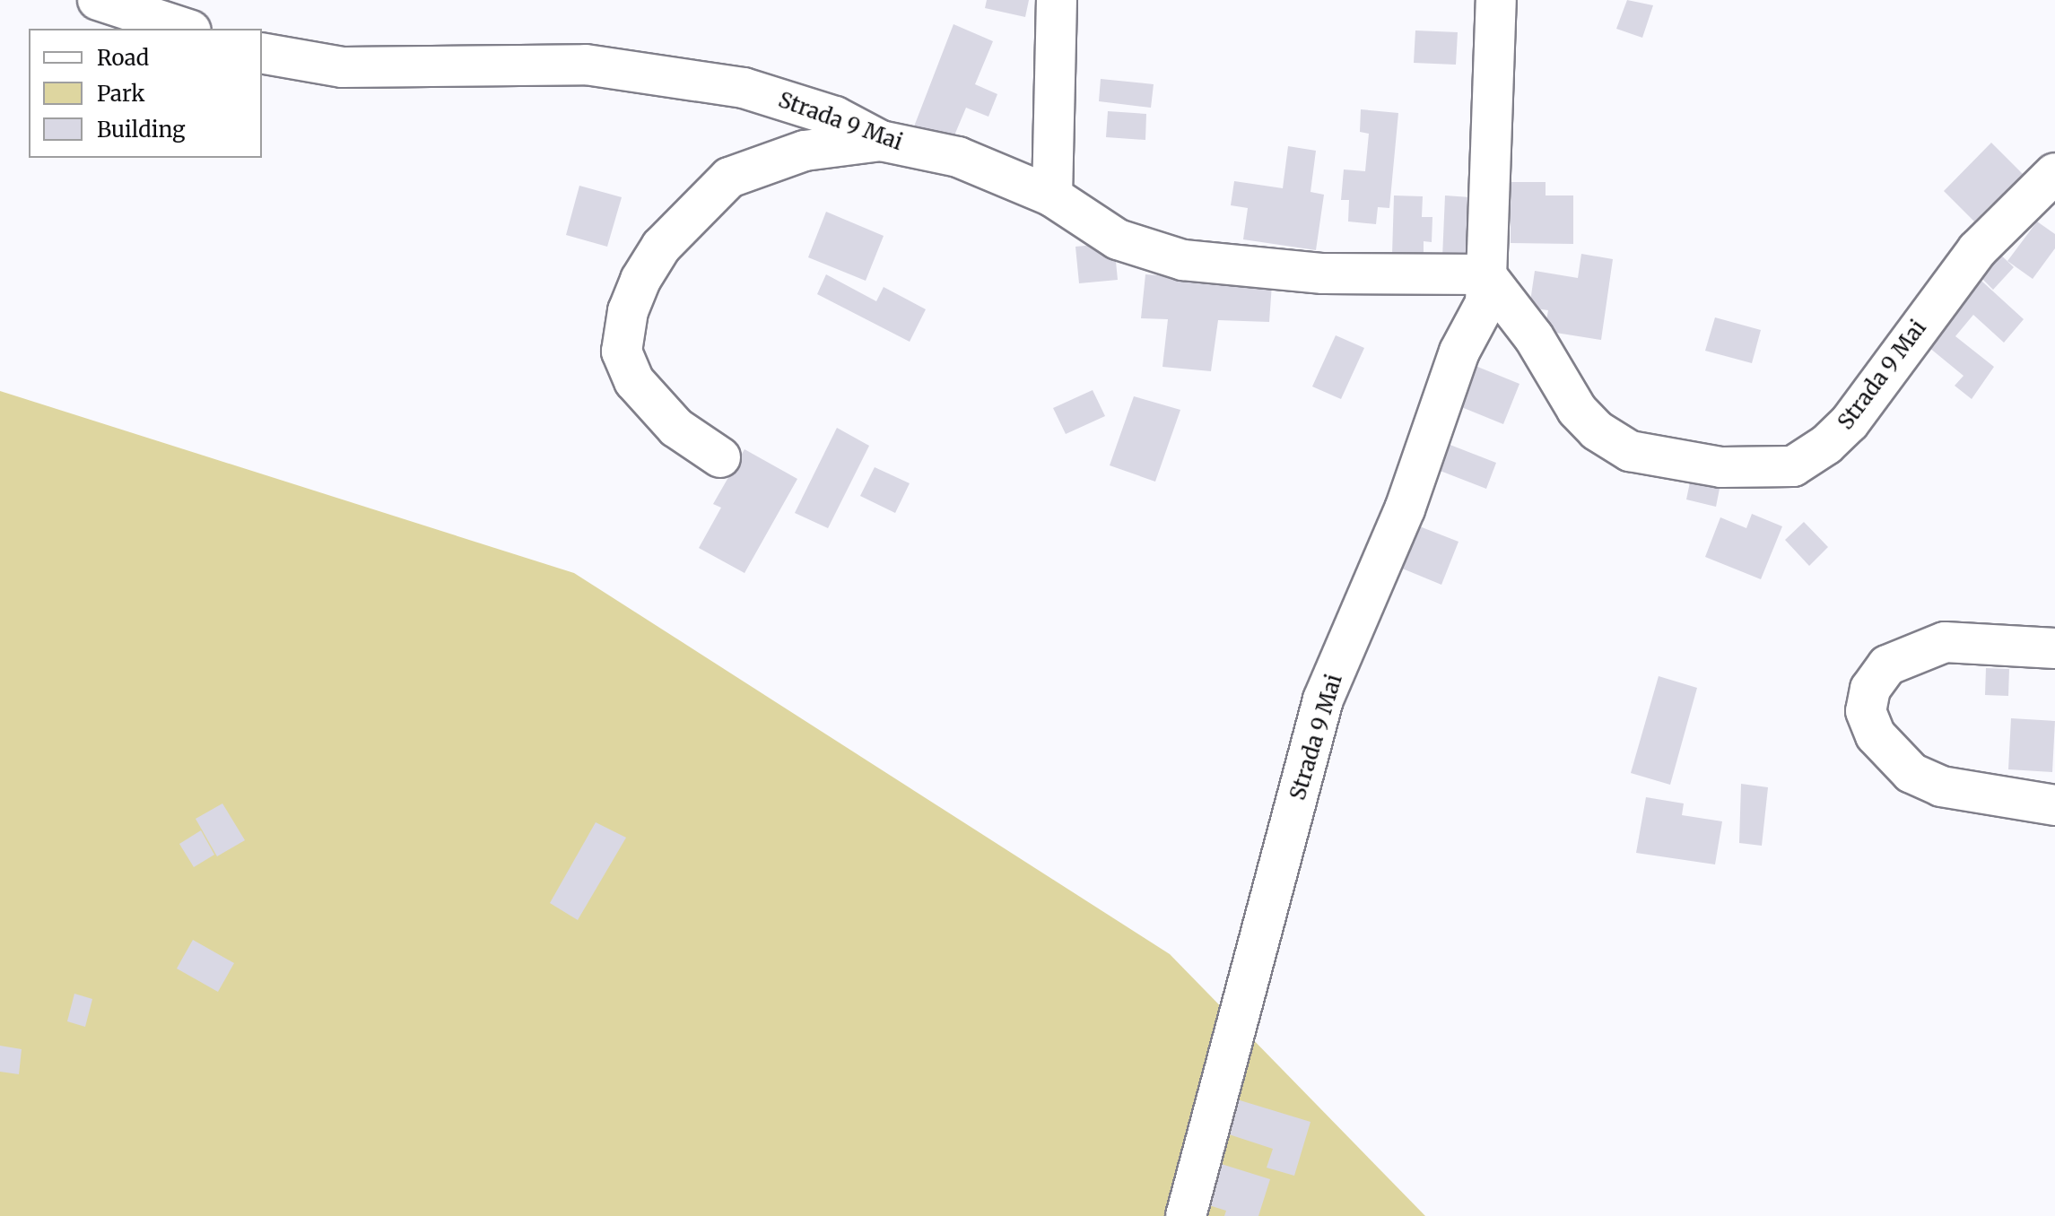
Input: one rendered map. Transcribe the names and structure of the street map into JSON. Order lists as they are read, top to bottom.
{
  "streets": {
    "street": ["Strada 9 Mai"]
  },
  "legend": ["Road", "Park", "Building"]
}
